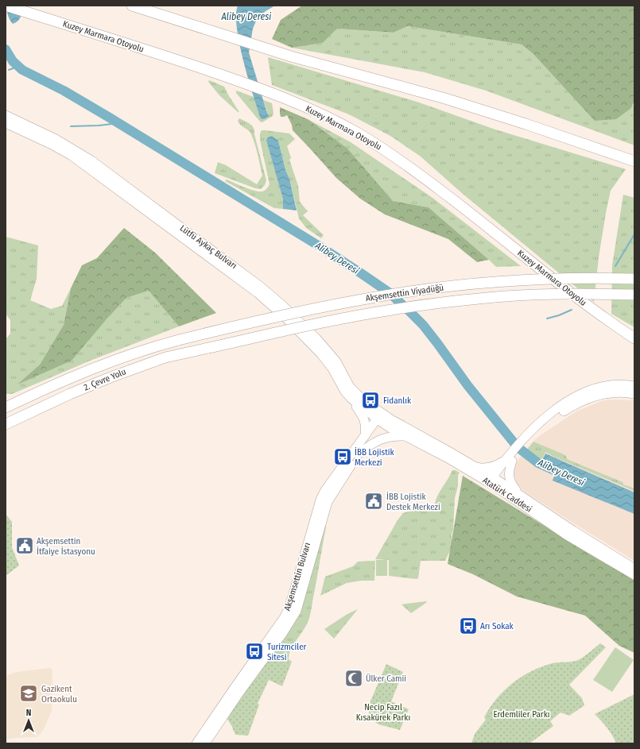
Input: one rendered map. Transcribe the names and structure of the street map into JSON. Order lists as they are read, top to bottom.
{
  "streets": {
    "highway": ["Kuzey Marmara Otoyolu", "Akşemsettin Viyadüğü", "2. Çevre Yolu"],
    "main road": ["Lütfü Aykaç Bulvarı", "Atatürk Caddesi", "Akşemsettin Bulvarı"]
  },
  "crossings": [
    ["Lütfü Aykaç Bulvarı", "Atatürk Caddesi"],
    ["Lütfü Aykaç Bulvarı", "Akşemsettin Bulvarı"],
    ["Akşemsettin Viyadüğü", "2. Çevre Yolu"],
    ["Atatürk Caddesi", "Akşemsettin Bulvarı"]
  ],
  "water": ["Alibey Deresi"],
  "parks": ["Necip Fazıl Kısakürek Parkı", "Erdemliler Parkı"],
  "places": {
    "bus stop": [
      "Fidanlık",
      "İBB Lojistik Merkezi",
      "Arı Sokak",
      "Turizmciler Sitesi"
    ],
    "public building": ["İBB Lojistik Destek Merkezi", "Akşemsettin İtfaiye İstasyonu"],
    "mosque": ["Ülker Camii"],
    "school or university": ["Gazikent Ortaokulu"]
  },
  "north": "top"
}
